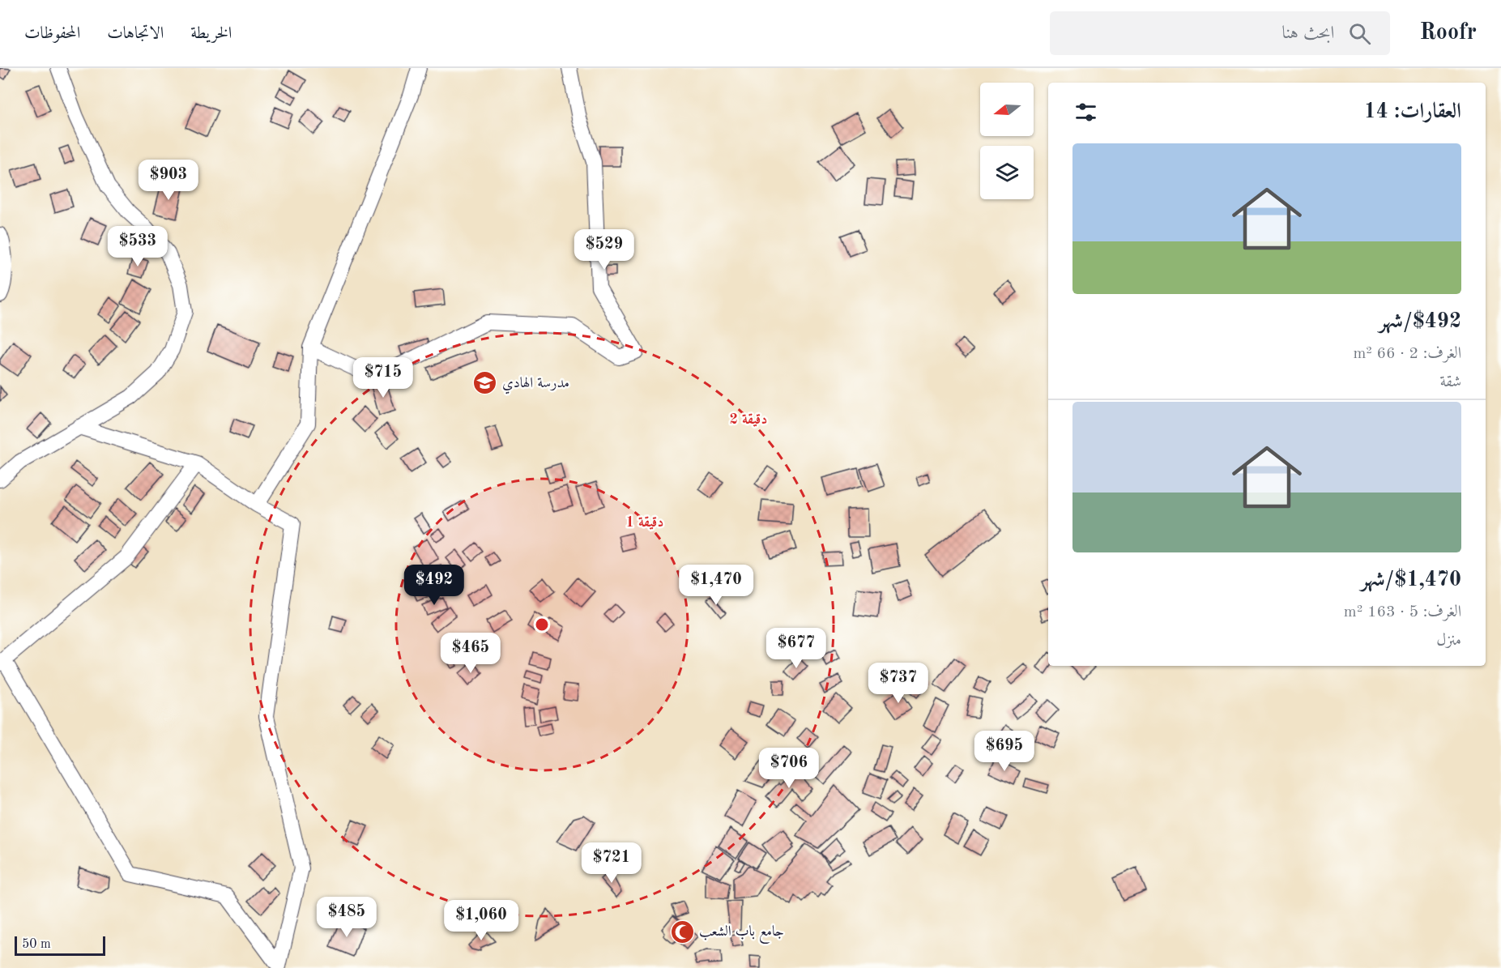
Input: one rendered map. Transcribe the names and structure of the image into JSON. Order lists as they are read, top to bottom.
{
  "places": {
    "school or university": ["مدرسة الهادي"],
    "mosque": ["جامع باب الشعب"]
  },
  "scale_bar": "50 m",
  "north": "left",
  "page": {
    "header": "Roofr",
    "search": "ابحث هنا",
    "nav": ["الخريطة", "الاتجاهات", "المحفوظات"],
    "heading": "العقارات: 14",
    "list": [
      {
        "name": "$492/شهر",
        "note": "الغرف: 2 · 66 m² · شقة"
      },
      {
        "name": "$1,470/شهر",
        "note": "الغرف: 5 · 163 m² · منزل"
      }
    ],
    "price": [
      "$903",
      "$533",
      "$529",
      "$715",
      "$492",
      "$1,470",
      "$677",
      "$465",
      "$737",
      "$695",
      "$706",
      "$721",
      "$485",
      "$1,060"
    ],
    "scale": "50 m"
  },
  "rings": ["2 دقيقة", "1 دقيقة"]
}
